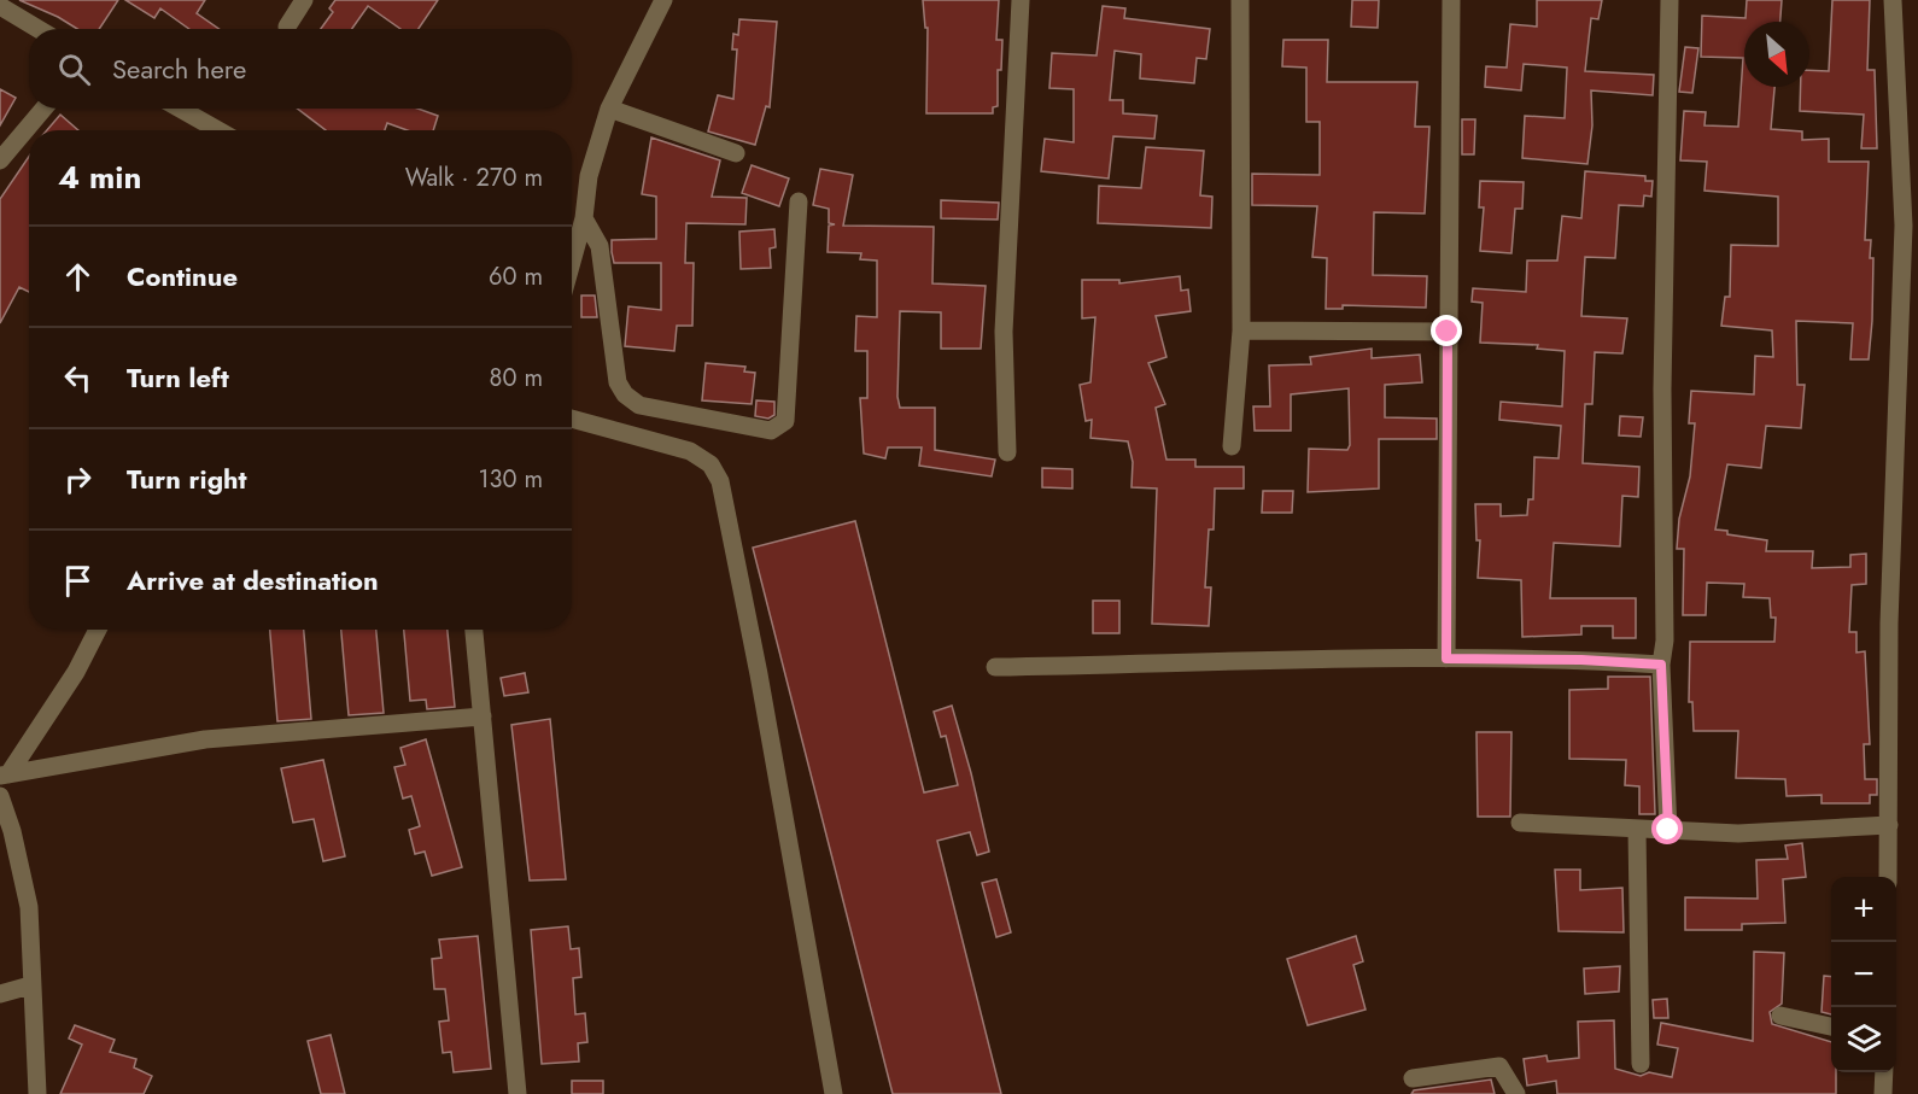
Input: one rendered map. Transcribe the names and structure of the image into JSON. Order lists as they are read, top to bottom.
{
  "north": "bottom right",
  "page": {
    "search": "Search here",
    "heading": ["4 min", "Walk · 270 m"],
    "list": [
      ["Continue", "60 m"],
      ["Turn left", "80 m"],
      ["Turn right", "130 m"],
      "Arrive at destination"
    ],
    "map_buttons": ["+", "−"]
  }
}
